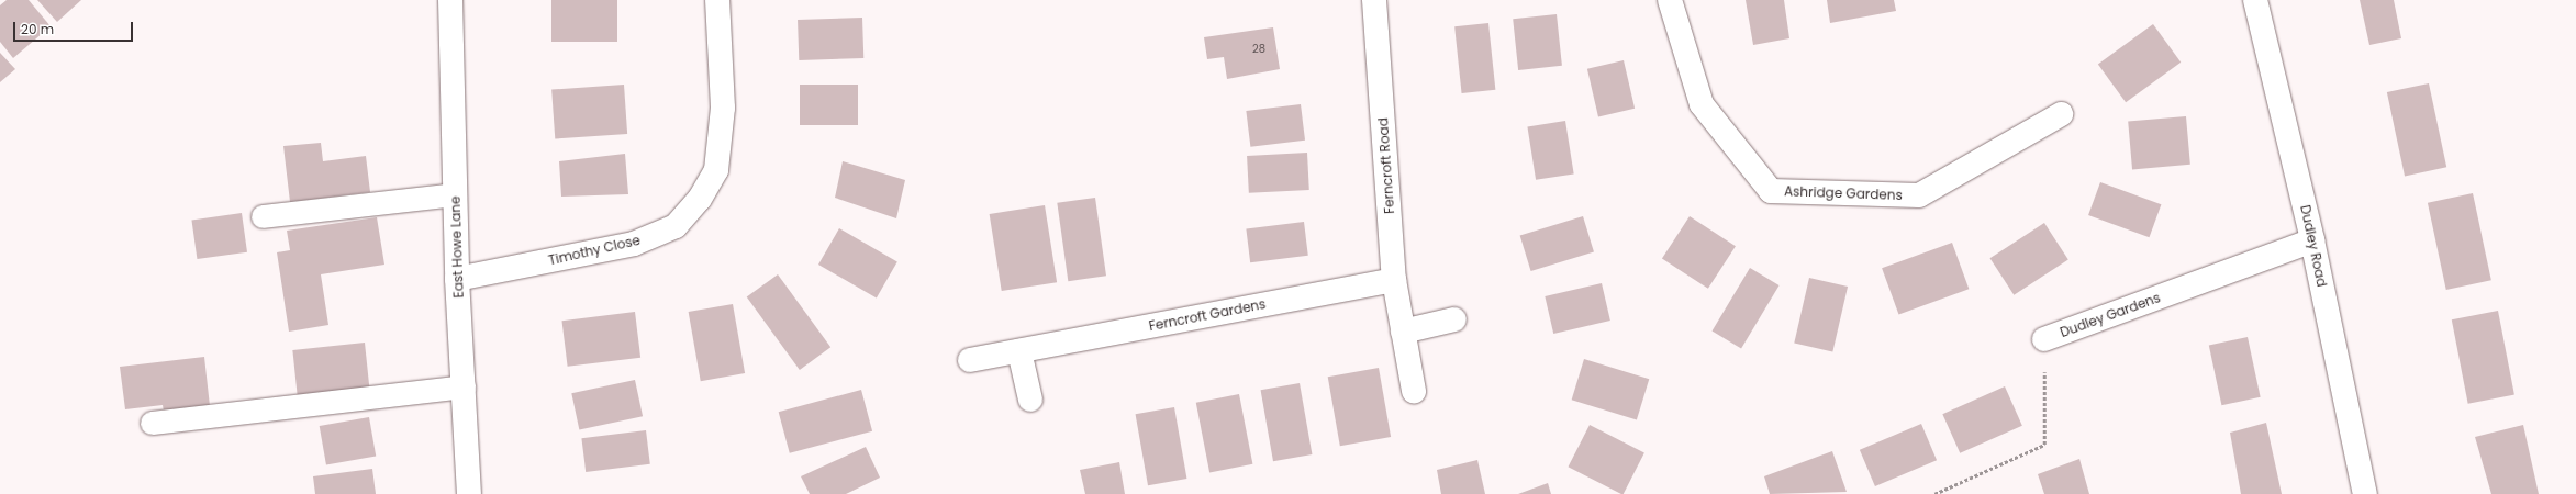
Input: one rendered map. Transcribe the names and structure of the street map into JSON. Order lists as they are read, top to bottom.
{
  "streets": {
    "street": [
      "Ferncroft Road",
      "Ashridge Gardens",
      "Dudley Road",
      "East Howe Lane",
      "Timothy Close",
      "Ferncroft Gardens",
      "Dudley Gardens"
    ]
  },
  "crossings": [
    ["Ferncroft Road", "Ferncroft Gardens"],
    ["Dudley Road", "Dudley Gardens"],
    ["East Howe Lane", "Timothy Close"]
  ],
  "house_numbers": ["28"],
  "scale_bar": "20 m"
}
